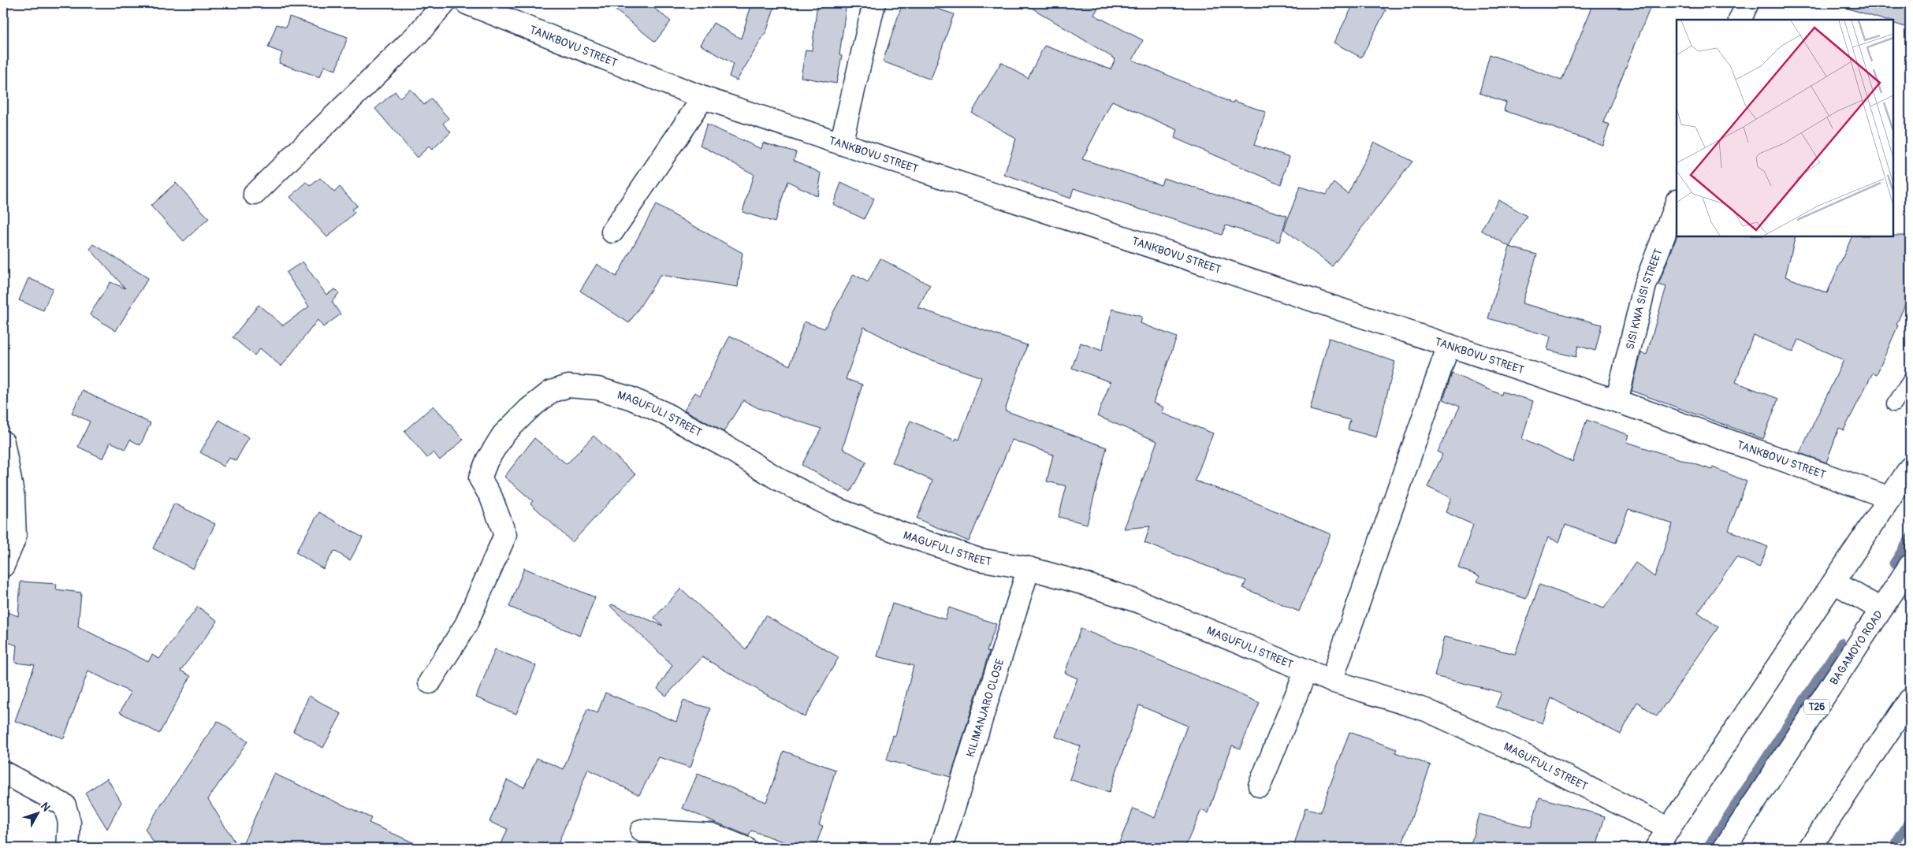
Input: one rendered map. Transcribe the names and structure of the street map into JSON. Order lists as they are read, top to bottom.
{
  "streets": {
    "main road": [
      "TANKBOVU STREET",
      "SISI KWA SISI STREET",
      "MAGUFULI STREET",
      "BAGAMOYO ROAD",
      "T26",
      "KILIMANJARO CLOSE"
    ]
  },
  "crossings": [
    ["TANKBOVU STREET", "SISI KWA SISI STREET"],
    ["MAGUFULI STREET", "KILIMANJARO CLOSE"]
  ],
  "north": "top right"
}
